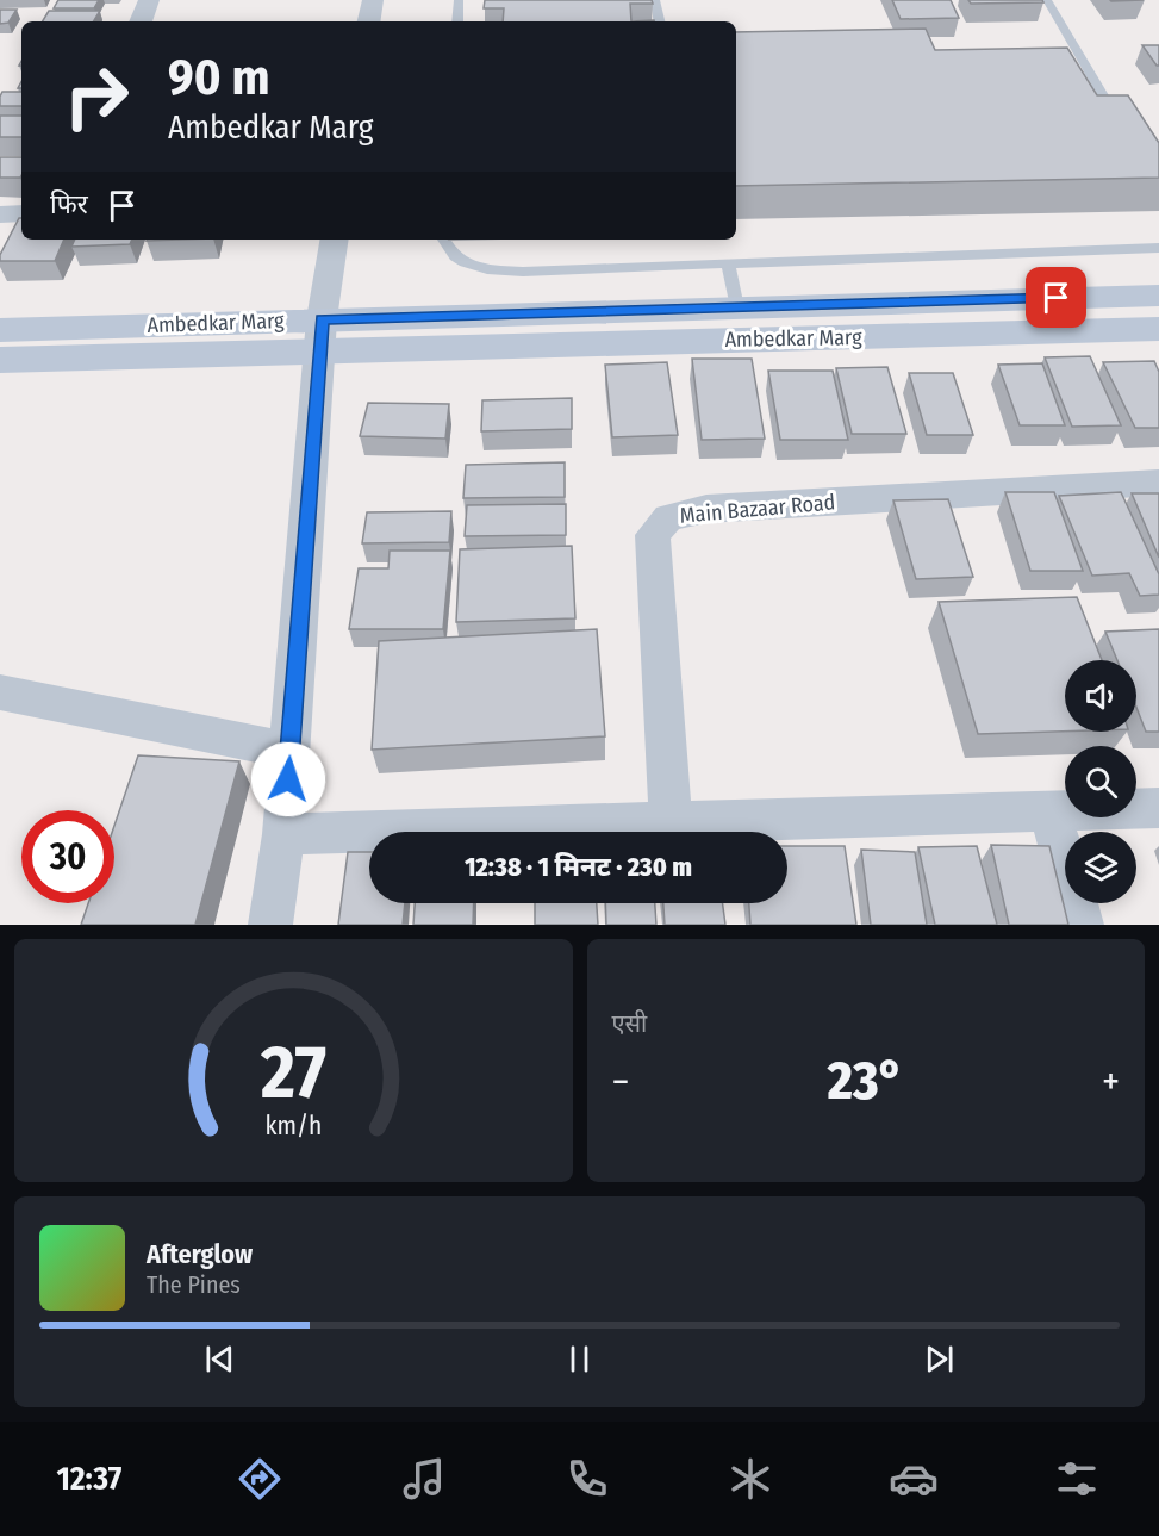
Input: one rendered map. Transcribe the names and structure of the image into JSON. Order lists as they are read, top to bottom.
{
  "streets": {
    "street": ["Ambedkar Marg", "Main Bazaar Road"]
  },
  "page": {
    "turn": ["90 m", "Ambedkar Marg"],
    "then": "फिर",
    "limit": "30",
    "trip": "12:38 · 1 मिनट · 230 m",
    "tile": "एसी",
    "heat": ["−", "23°", "+"],
    "song": ["Afterglow", "The Pines"],
    "tabs": "12:37",
    "gauge": ["27", "km/h"]
  }
}
